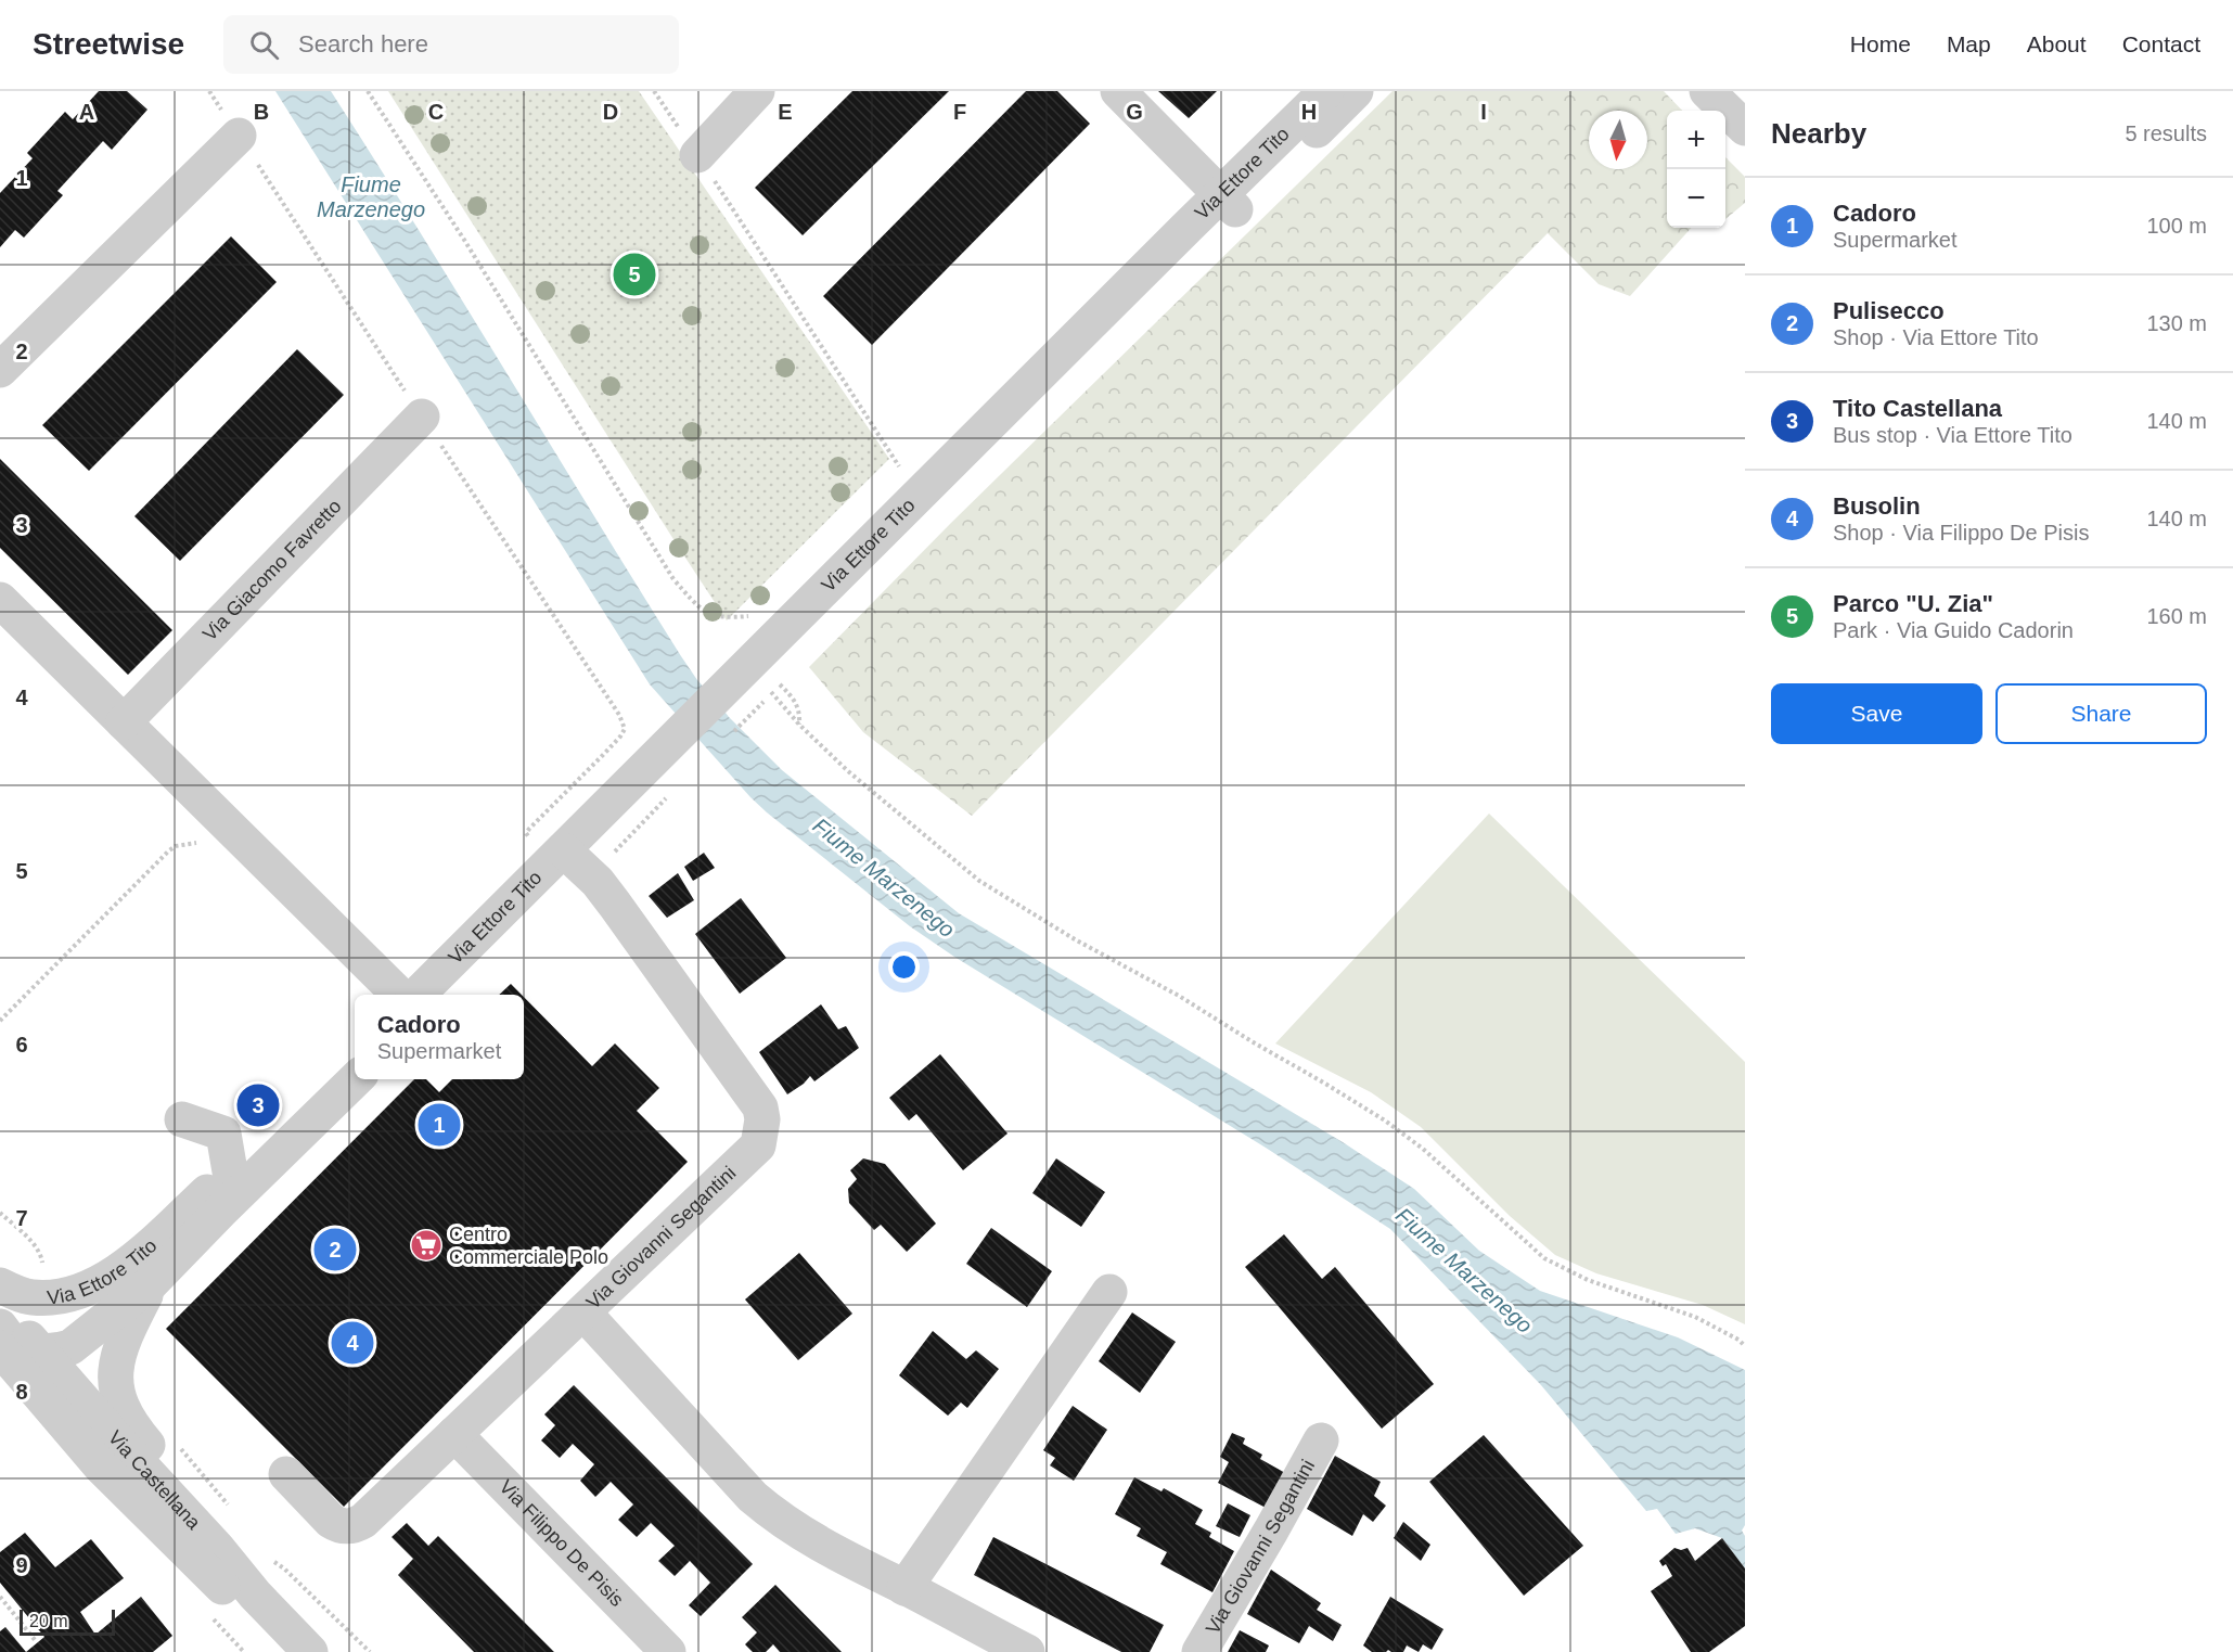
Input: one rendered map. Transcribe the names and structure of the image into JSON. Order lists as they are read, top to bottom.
{
  "streets": {
    "street": [
      "Via Ettore Tito",
      "Via Giacomo Favretto",
      "Via Giovanni Segantini",
      "Via Castellana",
      "Via Filippo De Pisis"
    ]
  },
  "crossings": [
    ["Via Ettore Tito", "Via Giovanni Segantini"],
    ["Via Ettore Tito", "Via Castellana"]
  ],
  "water": ["Fiume Marzenego"],
  "places": {
    "supermarket": ["Centro Commerciale Polo"]
  },
  "scale_bar": "20 m",
  "north": "bottom",
  "page": {
    "header": "Streetwise",
    "search": "Search here",
    "nav": [
      "Home",
      "Map",
      "About",
      "Contact"
    ],
    "heading": ["Nearby", "5 results"],
    "map_buttons": ["+", "−"],
    "list": [
      {
        "mark": "1",
        "name": "Cadoro",
        "note": "Supermarket",
        "value": "100 m"
      },
      {
        "mark": "2",
        "name": "Pulisecco",
        "note": "Shop · Via Ettore Tito",
        "value": "130 m"
      },
      {
        "mark": "3",
        "name": "Tito Castellana",
        "note": "Bus stop · Via Ettore Tito",
        "value": "140 m"
      },
      {
        "mark": "4",
        "name": "Busolin",
        "note": "Shop · Via Filippo De Pisis",
        "value": "140 m"
      },
      {
        "mark": "5",
        "name": "Parco \"U. Zia\"",
        "note": "Park · Via Guido Cadorin",
        "value": "160 m"
      }
    ],
    "pins": [
      "5",
      "3",
      "1",
      "2",
      "4"
    ],
    "buttons": ["Save", "Share"],
    "popup": ["Cadoro", "Supermarket"],
    "scale": "20 m"
  },
  "grid": {
    "columns": [
      "A",
      "B",
      "C",
      "D",
      "E",
      "F",
      "G",
      "H",
      "I"
    ],
    "rows": [
      "1",
      "2",
      "3",
      "4",
      "5",
      "6",
      "7",
      "8",
      "9"
    ]
  }
}
